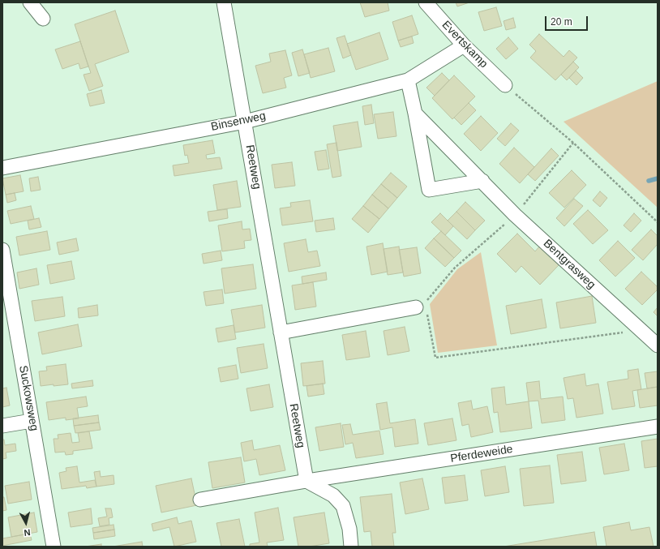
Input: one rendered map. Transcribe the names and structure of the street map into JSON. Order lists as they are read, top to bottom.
{
  "streets": {
    "street": [
      "Evertskamp",
      "Binsenweg",
      "Reetweg",
      "Bentgrasweg",
      "Suckowsweg",
      "Pferdeweide"
    ]
  },
  "crossings": [
    ["Evertskamp", "Binsenweg"],
    ["Binsenweg", "Reetweg"],
    ["Reetweg", "Pferdeweide"]
  ],
  "scale_bar": "20 m",
  "north": "bottom"
}
